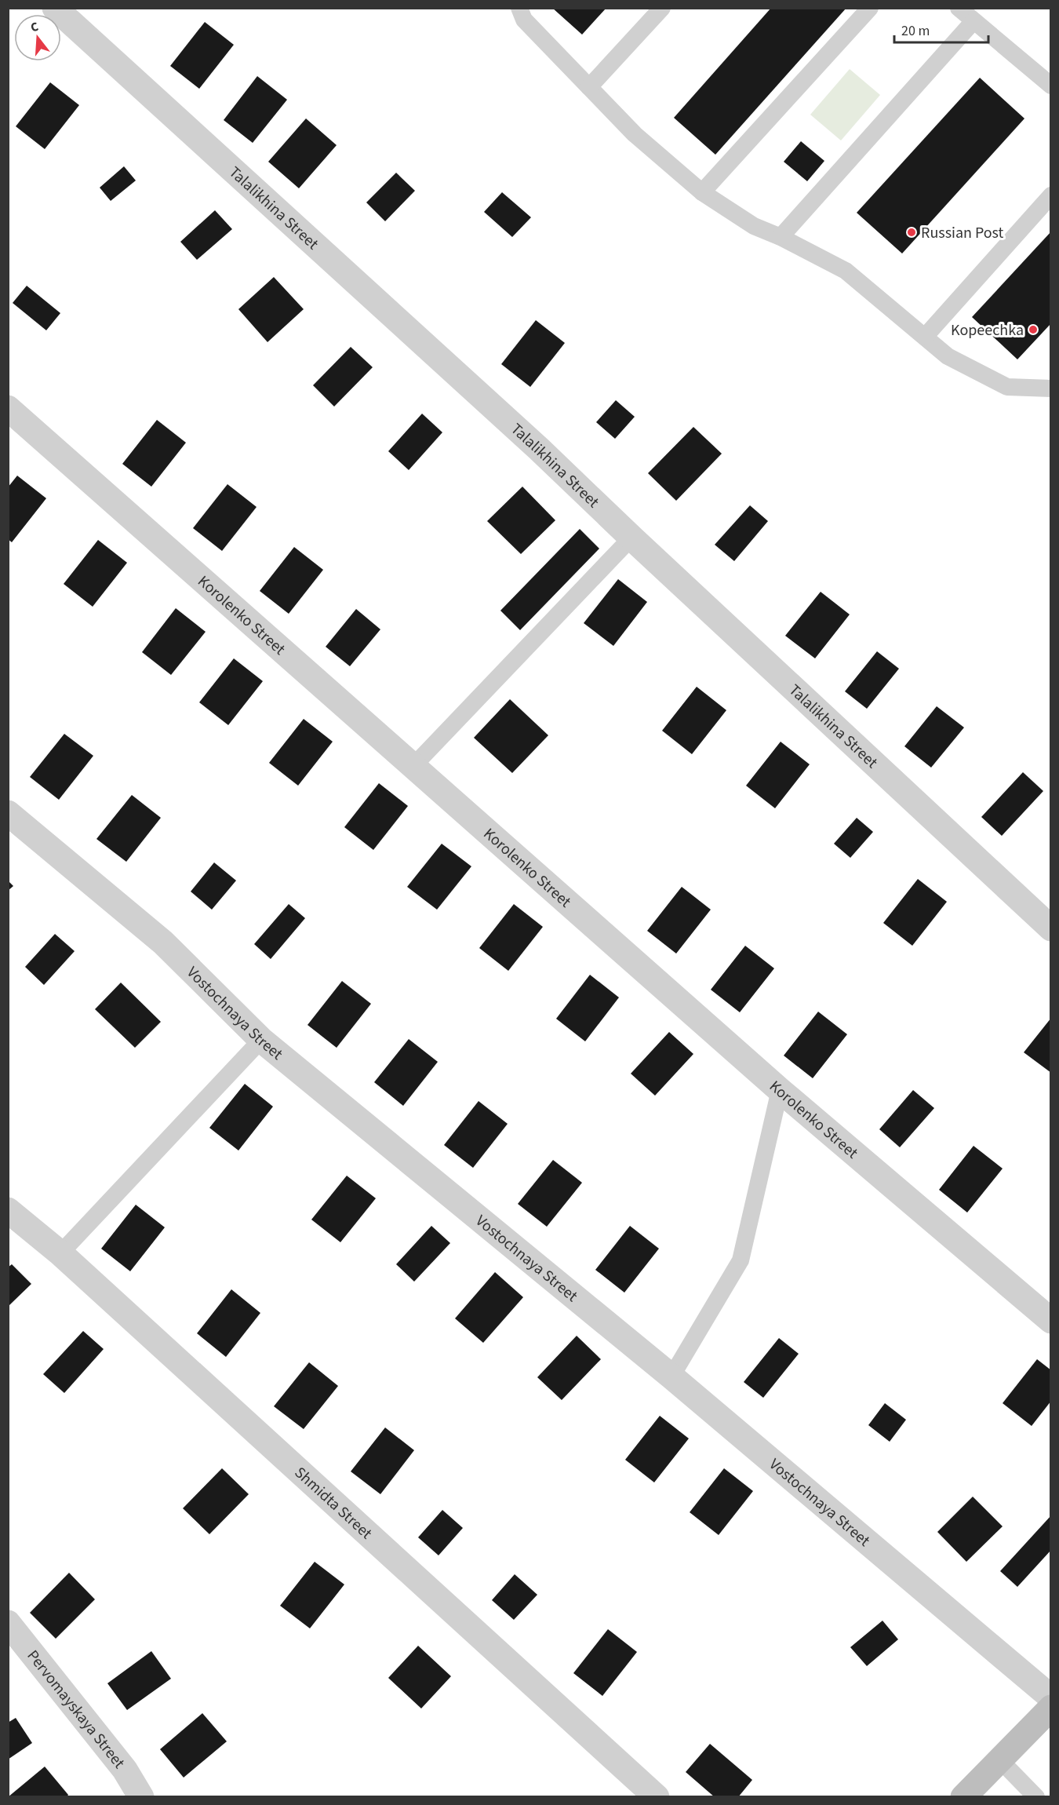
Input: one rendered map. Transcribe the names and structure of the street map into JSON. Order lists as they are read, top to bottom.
{
  "streets": {
    "street": [
      "Talalikhina Street",
      "Korolenko Street",
      "Vostochnaya Street",
      "Shmidta Street",
      "Pervomayskaya Street"
    ]
  },
  "places": ["Russian Post", "Kopeechka"],
  "scale_bar": "20 m",
  "north": "top"
}
